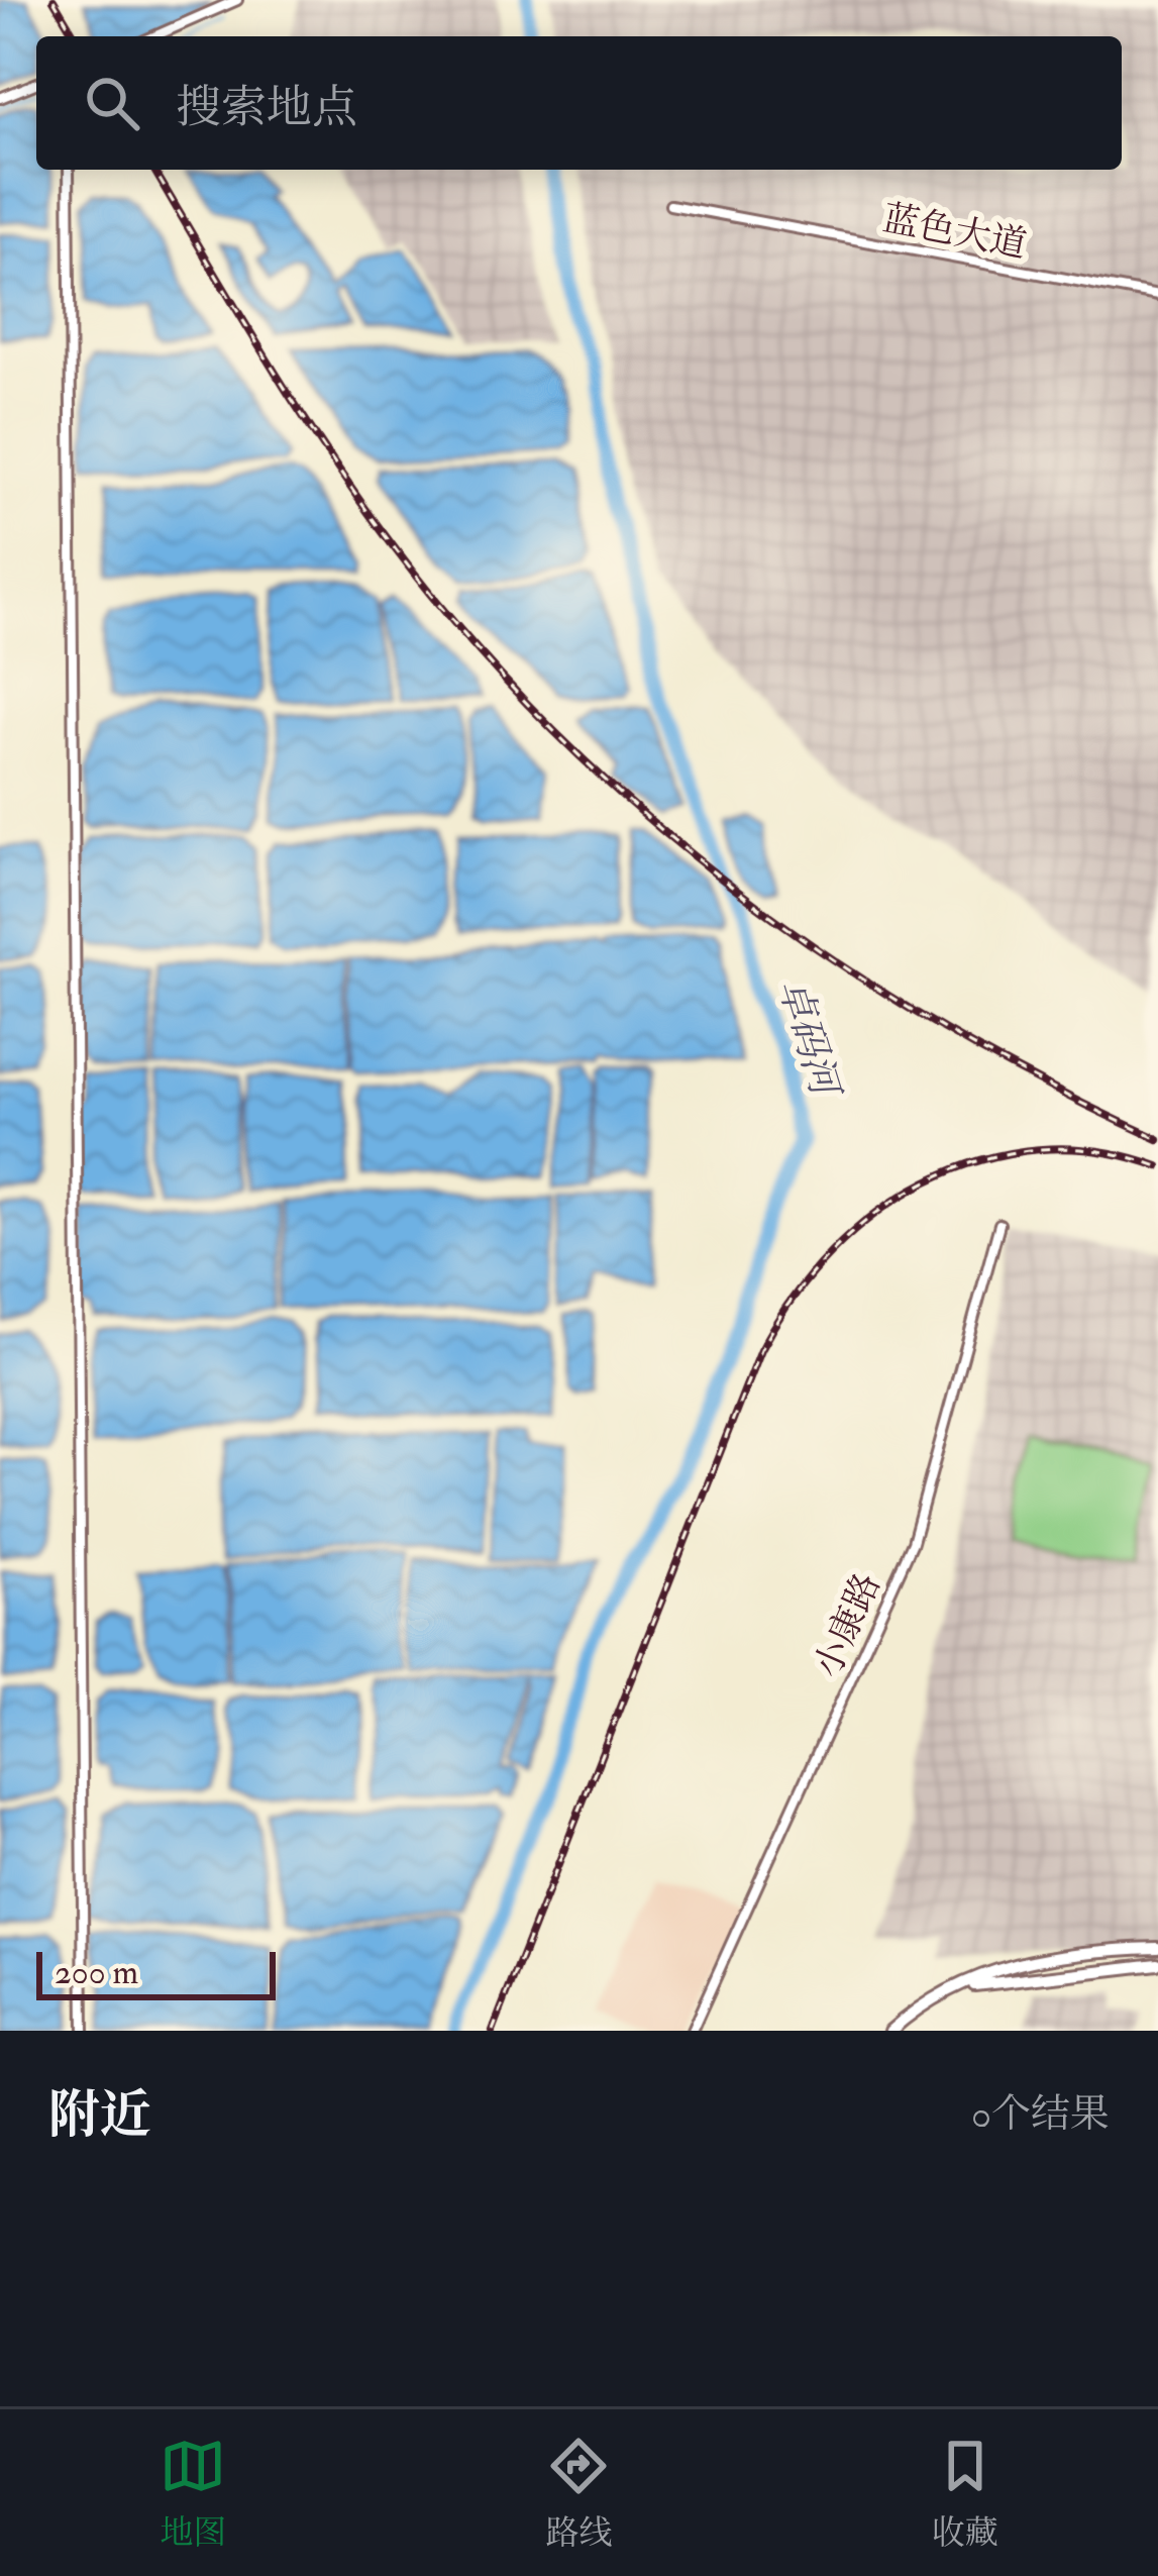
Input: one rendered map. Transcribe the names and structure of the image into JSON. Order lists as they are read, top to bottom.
{
  "streets": {
    "street": ["蓝色大道", "小康路"]
  },
  "water": ["卓码河"],
  "scale_bar": "200 m",
  "page": {
    "search": "搜索地点",
    "scale": "200 m",
    "heading": ["附近", "0个结果"],
    "nav": ["地图", "路线", "收藏"]
  }
}
